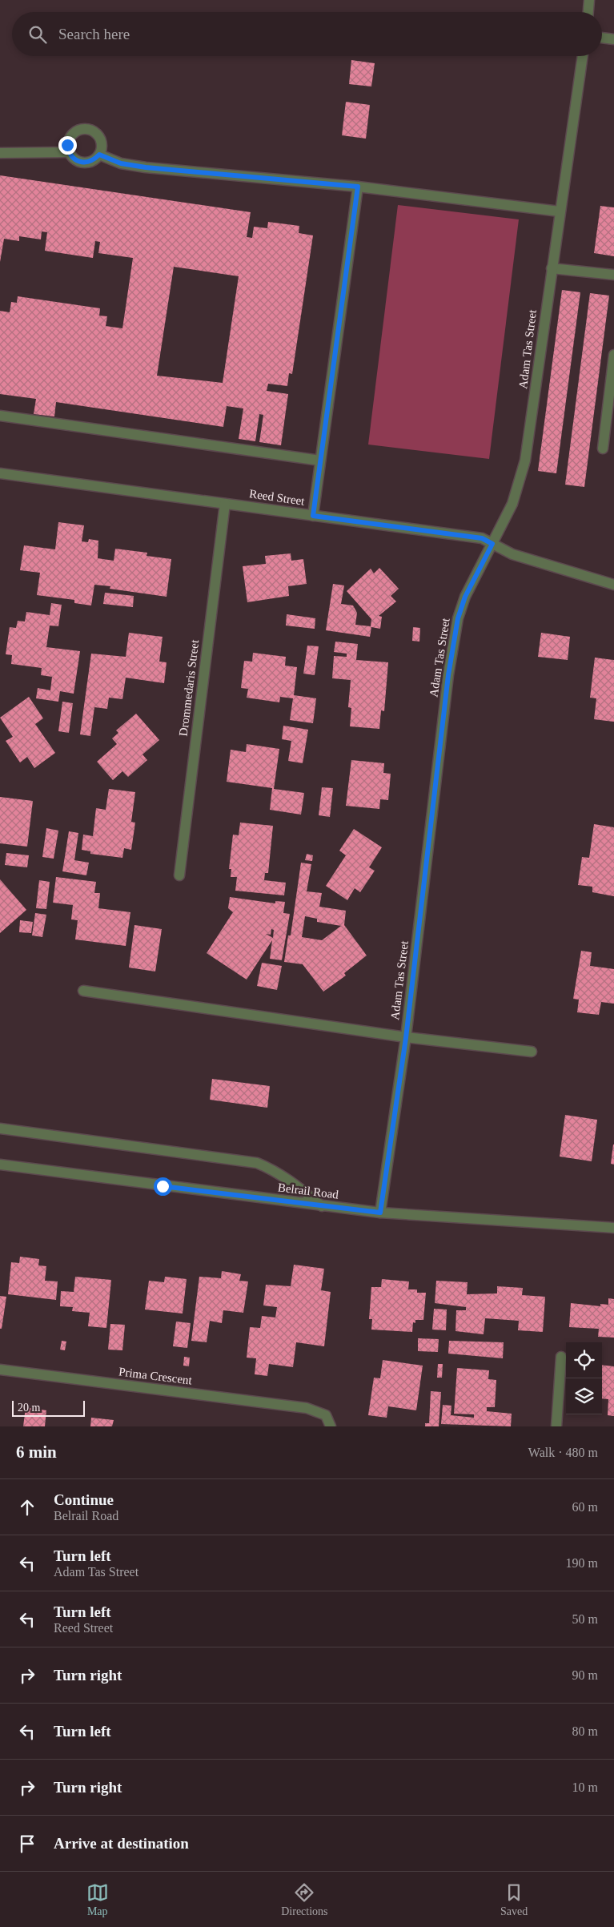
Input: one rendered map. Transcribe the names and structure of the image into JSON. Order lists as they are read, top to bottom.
{
  "streets": {
    "street": [
      "Adam Tas Street",
      "Reed Street",
      "Drommedaris Street",
      "Belrail Road",
      "Prima Crescent"
    ]
  },
  "crossings": [
    ["Adam Tas Street", "Reed Street"],
    ["Adam Tas Street", "Belrail Road"],
    ["Reed Street", "Drommedaris Street"]
  ],
  "scale_bar": "20 m",
  "page": {
    "search": "Search here",
    "scale": "20 m",
    "heading": ["6 min", "Walk · 480 m"],
    "list": [
      ["Continue", "Belrail Road", "60 m"],
      ["Turn left", "Adam Tas Street", "190 m"],
      ["Turn left", "Reed Street", "50 m"],
      ["Turn right", "90 m"],
      ["Turn left", "80 m"],
      ["Turn right", "10 m"],
      "Arrive at destination"
    ],
    "nav": ["Map", "Directions", "Saved"]
  }
}
